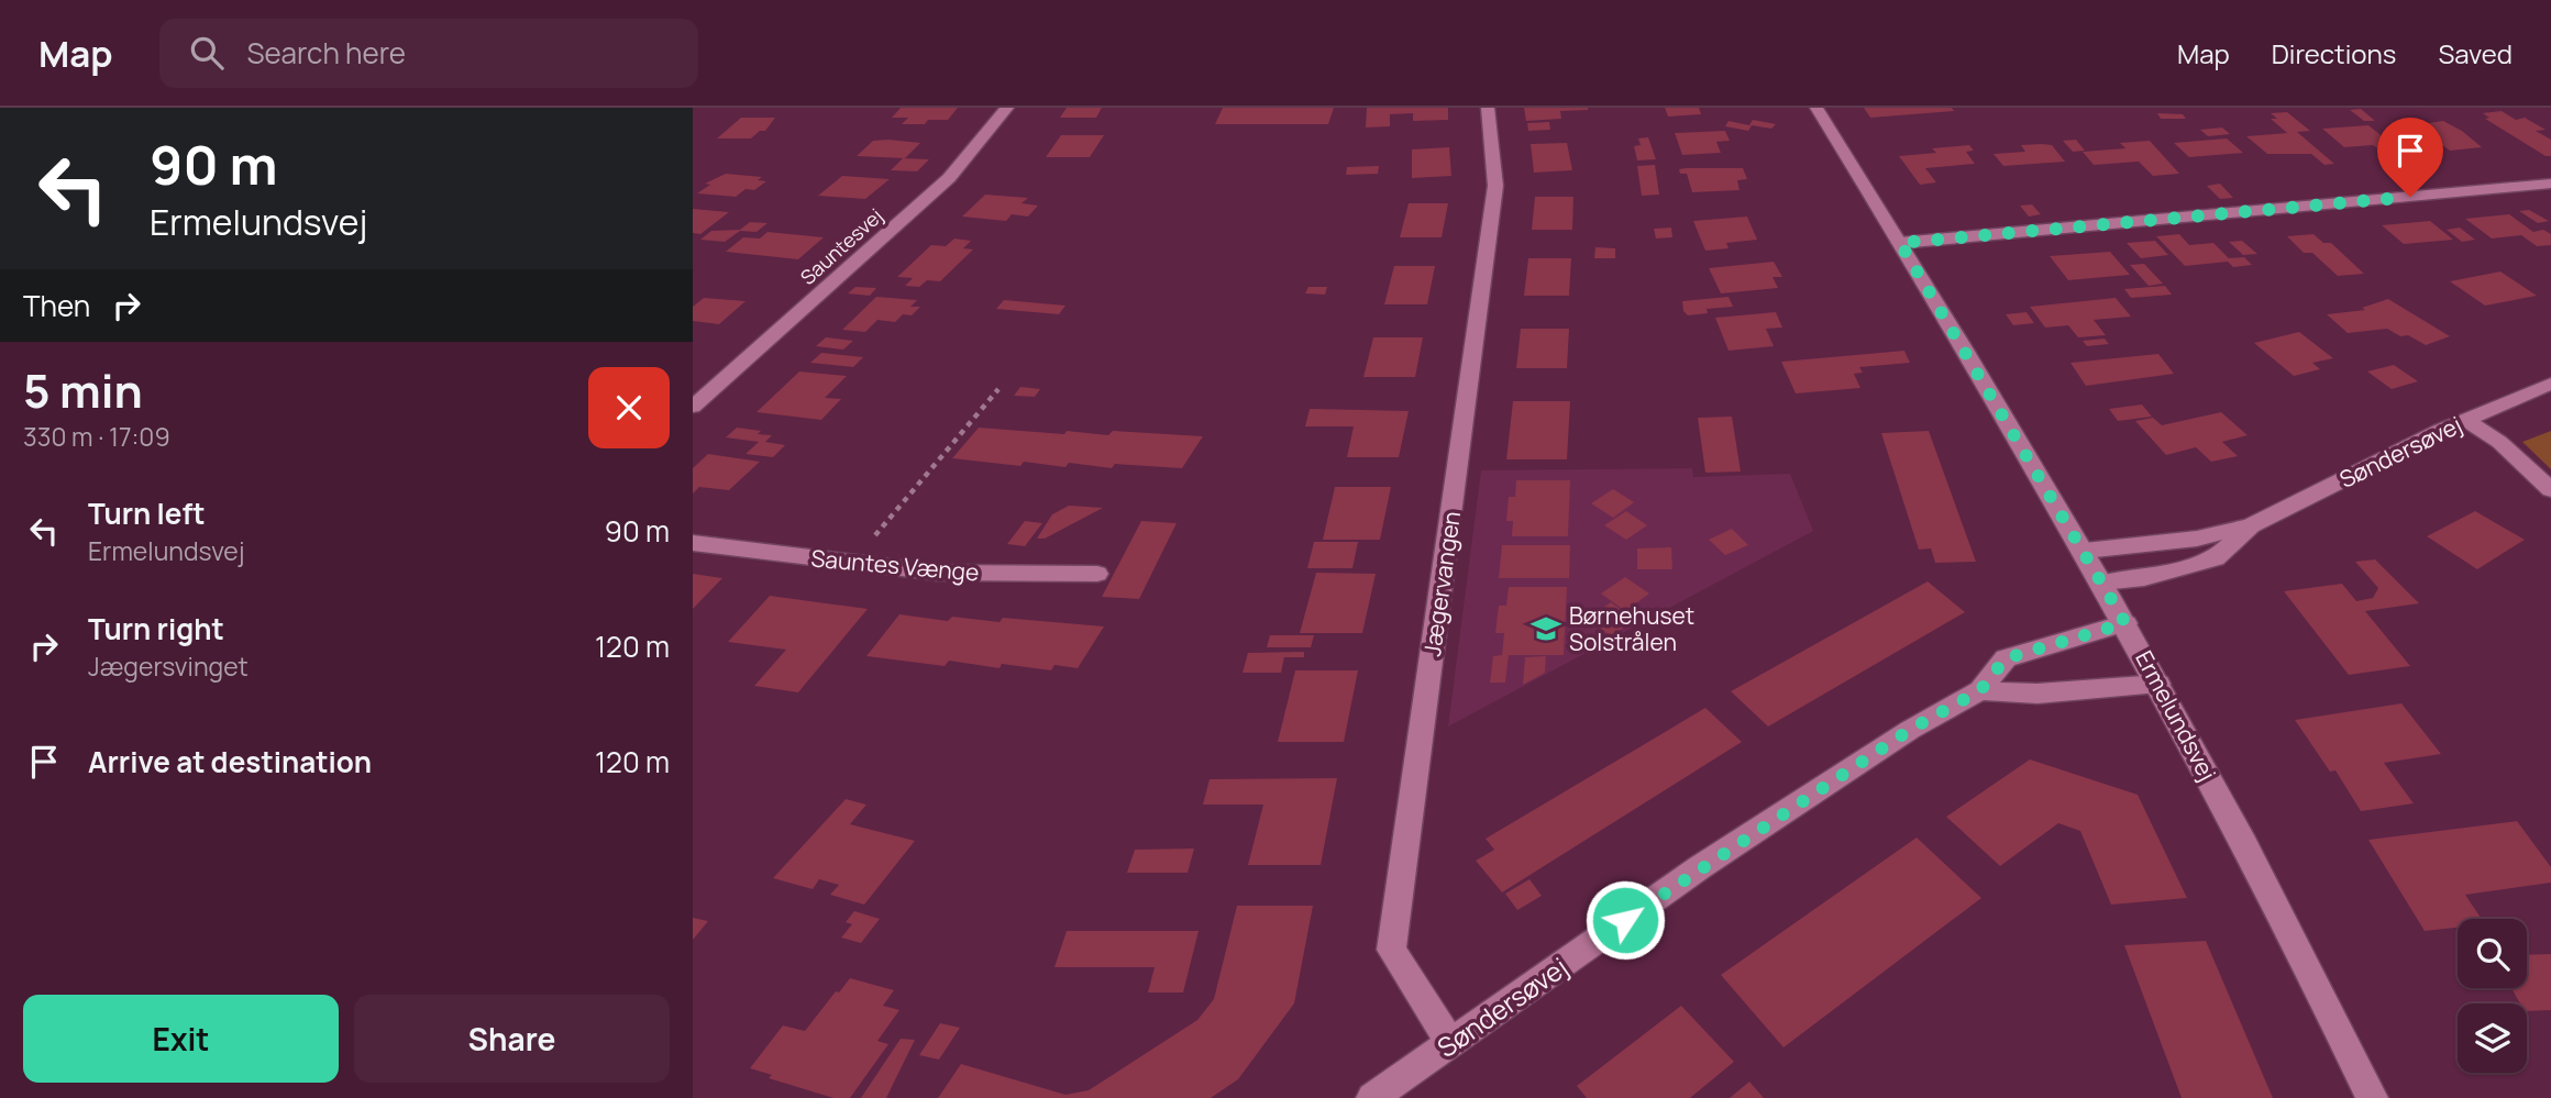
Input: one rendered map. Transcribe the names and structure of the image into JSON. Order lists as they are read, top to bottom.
{
  "streets": {
    "street": [
      "Sauntesvej",
      "Søndersøvej",
      "Sauntes Vænge",
      "Jægervangen",
      "Ermelundsvej"
    ]
  },
  "crossings": [
    ["Søndersøvej", "Jægervangen"],
    ["Søndersøvej", "Ermelundsvej"]
  ],
  "places": {
    "school or university": ["Børnehuset Solstrålen"]
  },
  "page": {
    "header": "Map",
    "search": "Search here",
    "nav": ["Map", "Directions", "Saved"],
    "turn": ["90 m", "Ermelundsvej"],
    "then": "Then",
    "heading": ["5 min", "330 m · 17:09"],
    "list": [
      {
        "name": "Turn left",
        "note": "Ermelundsvej",
        "value": "90 m"
      },
      {
        "name": "Turn right",
        "note": "Jægersvinget",
        "value": "120 m"
      },
      {
        "name": "Arrive at destination",
        "value": "120 m"
      }
    ],
    "buttons": ["Exit", "Share"]
  }
}
